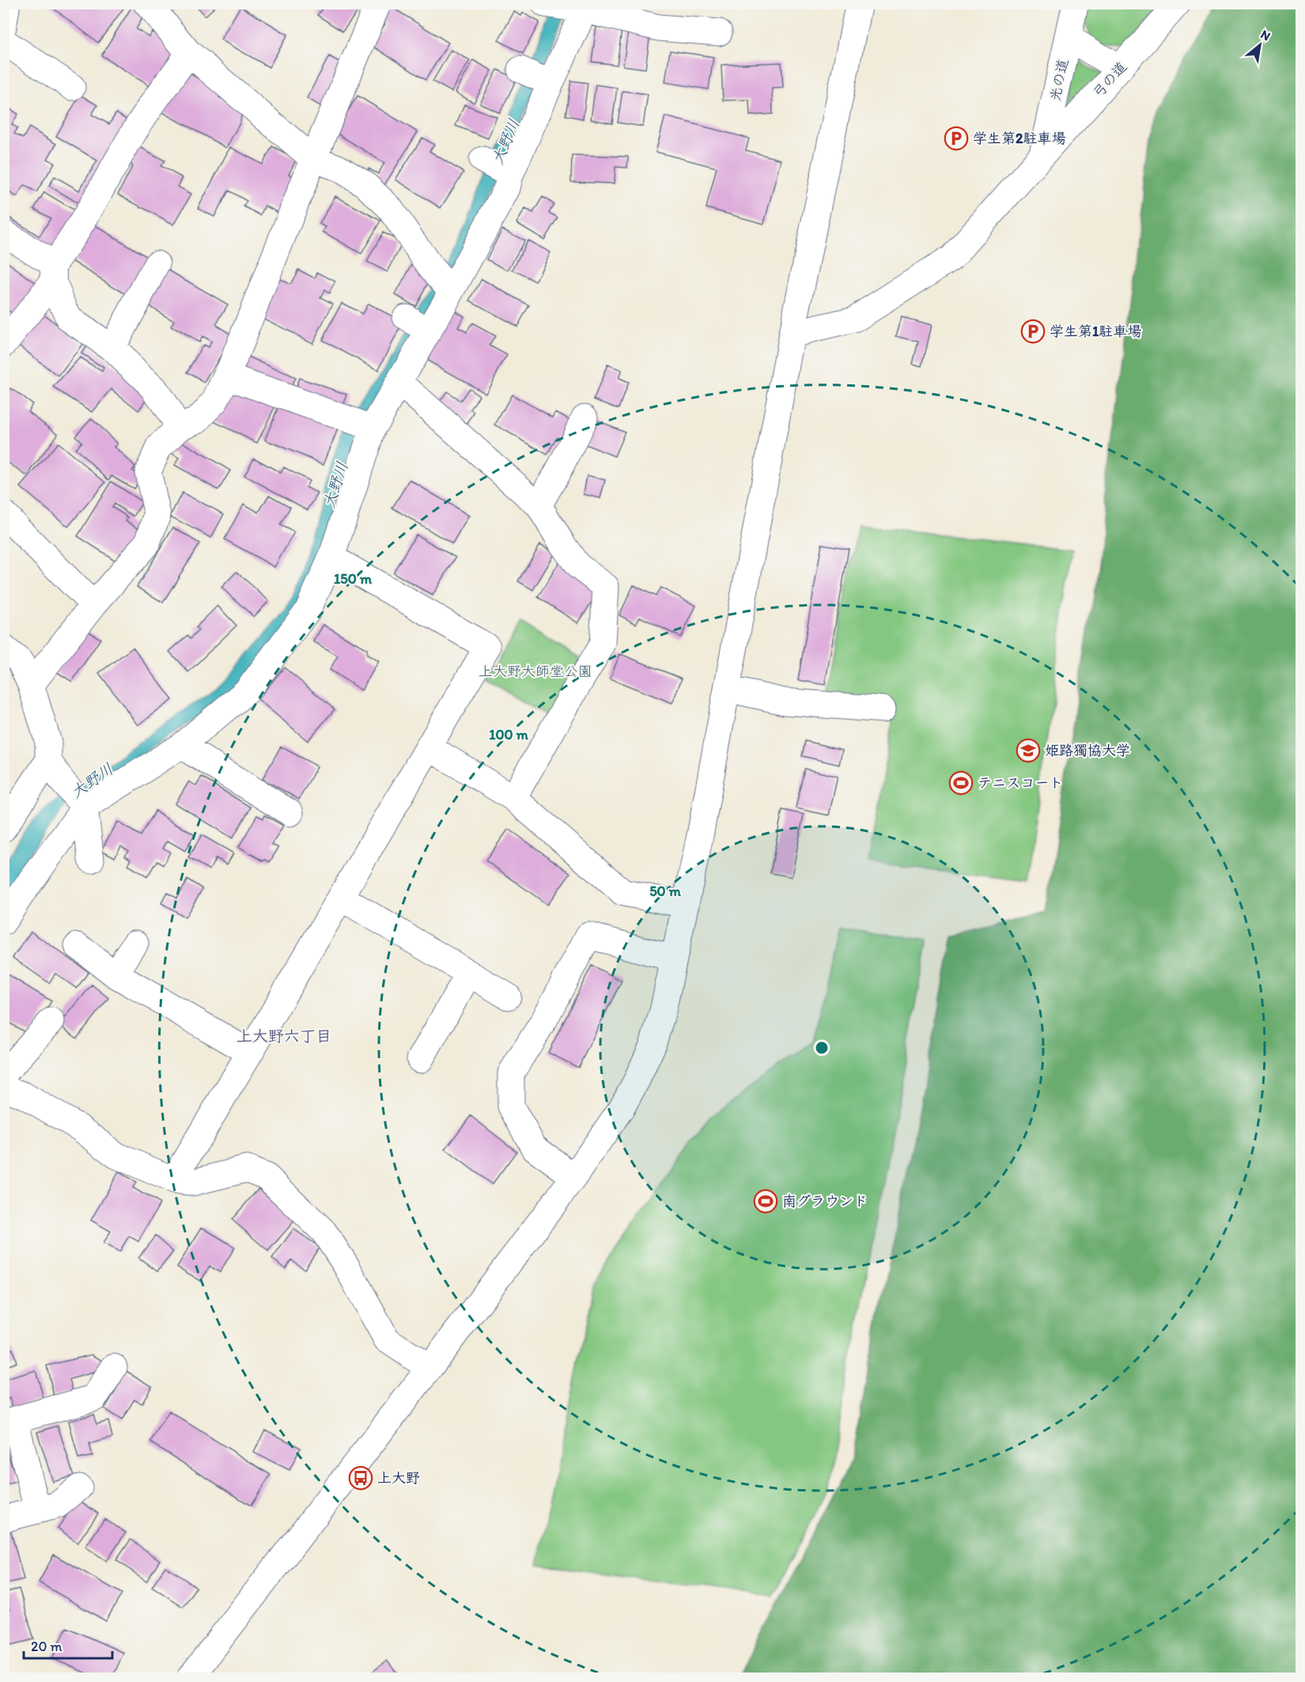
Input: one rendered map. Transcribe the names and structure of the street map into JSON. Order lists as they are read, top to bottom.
{
  "streets": {
    "street": ["光の道", "弓の道"]
  },
  "crossings": [
    ["光の道", "弓の道"]
  ],
  "districts": ["上大野六丁目"],
  "water": ["大野川"],
  "parks": ["上大野大師堂公園"],
  "places": {
    "parking": ["学生第2駐車場", "学生第1駐車場"],
    "school or university": ["姫路獨協大学"],
    "sports": ["テニスコート", "南グラウンド"],
    "bus stop": ["上大野"]
  },
  "scale_bar": "20 m",
  "north": "top right",
  "rings": ["150 m", "100 m", "50 m"]
}
